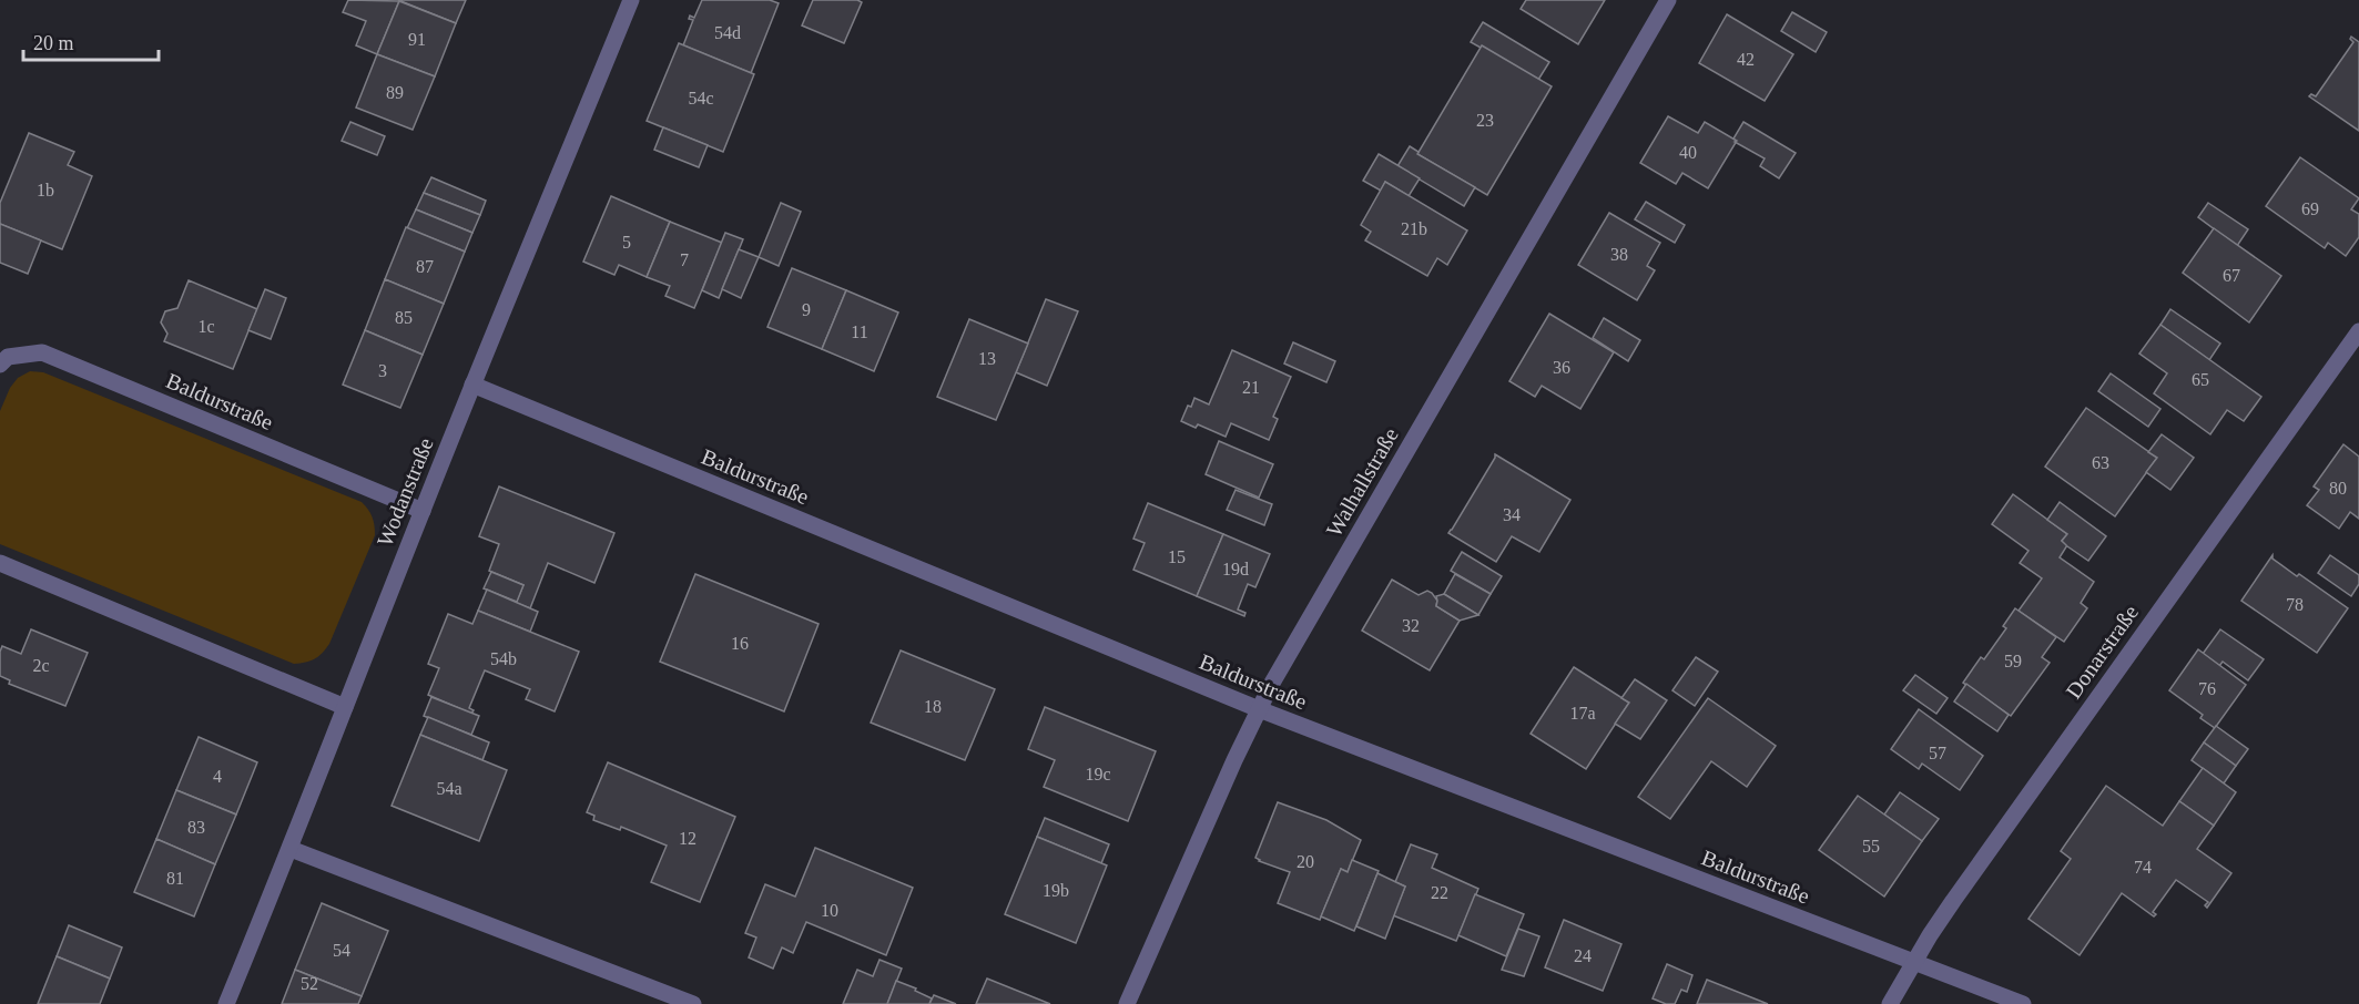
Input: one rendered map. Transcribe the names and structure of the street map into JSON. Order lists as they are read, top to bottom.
{
  "streets": {
    "street": [
      "Baldurstraße",
      "Walhallstraße",
      "Wodanstraße",
      "Donarstraße"
    ]
  },
  "crossings": [
    ["Baldurstraße", "Walhallstraße"],
    ["Baldurstraße", "Wodanstraße"],
    ["Baldurstraße", "Donarstraße"]
  ],
  "house_numbers": [
    "54d",
    "91",
    "42",
    "89",
    "54c",
    "23",
    "40",
    "1b",
    "69",
    "21b",
    "5",
    "38",
    "7",
    "87",
    "67",
    "9",
    "85",
    "1c",
    "11",
    "13",
    "36",
    "3",
    "65",
    "21",
    "63",
    "80",
    "34",
    "15",
    "19d",
    "78",
    "32",
    "16",
    "54b",
    "59",
    "2c",
    "76",
    "18",
    "17a",
    "57",
    "19c",
    "4",
    "54a",
    "83",
    "12",
    "55",
    "20",
    "74",
    "81",
    "19b",
    "22",
    "10",
    "54",
    "24",
    "52"
  ],
  "scale_bar": "20 m"
}
